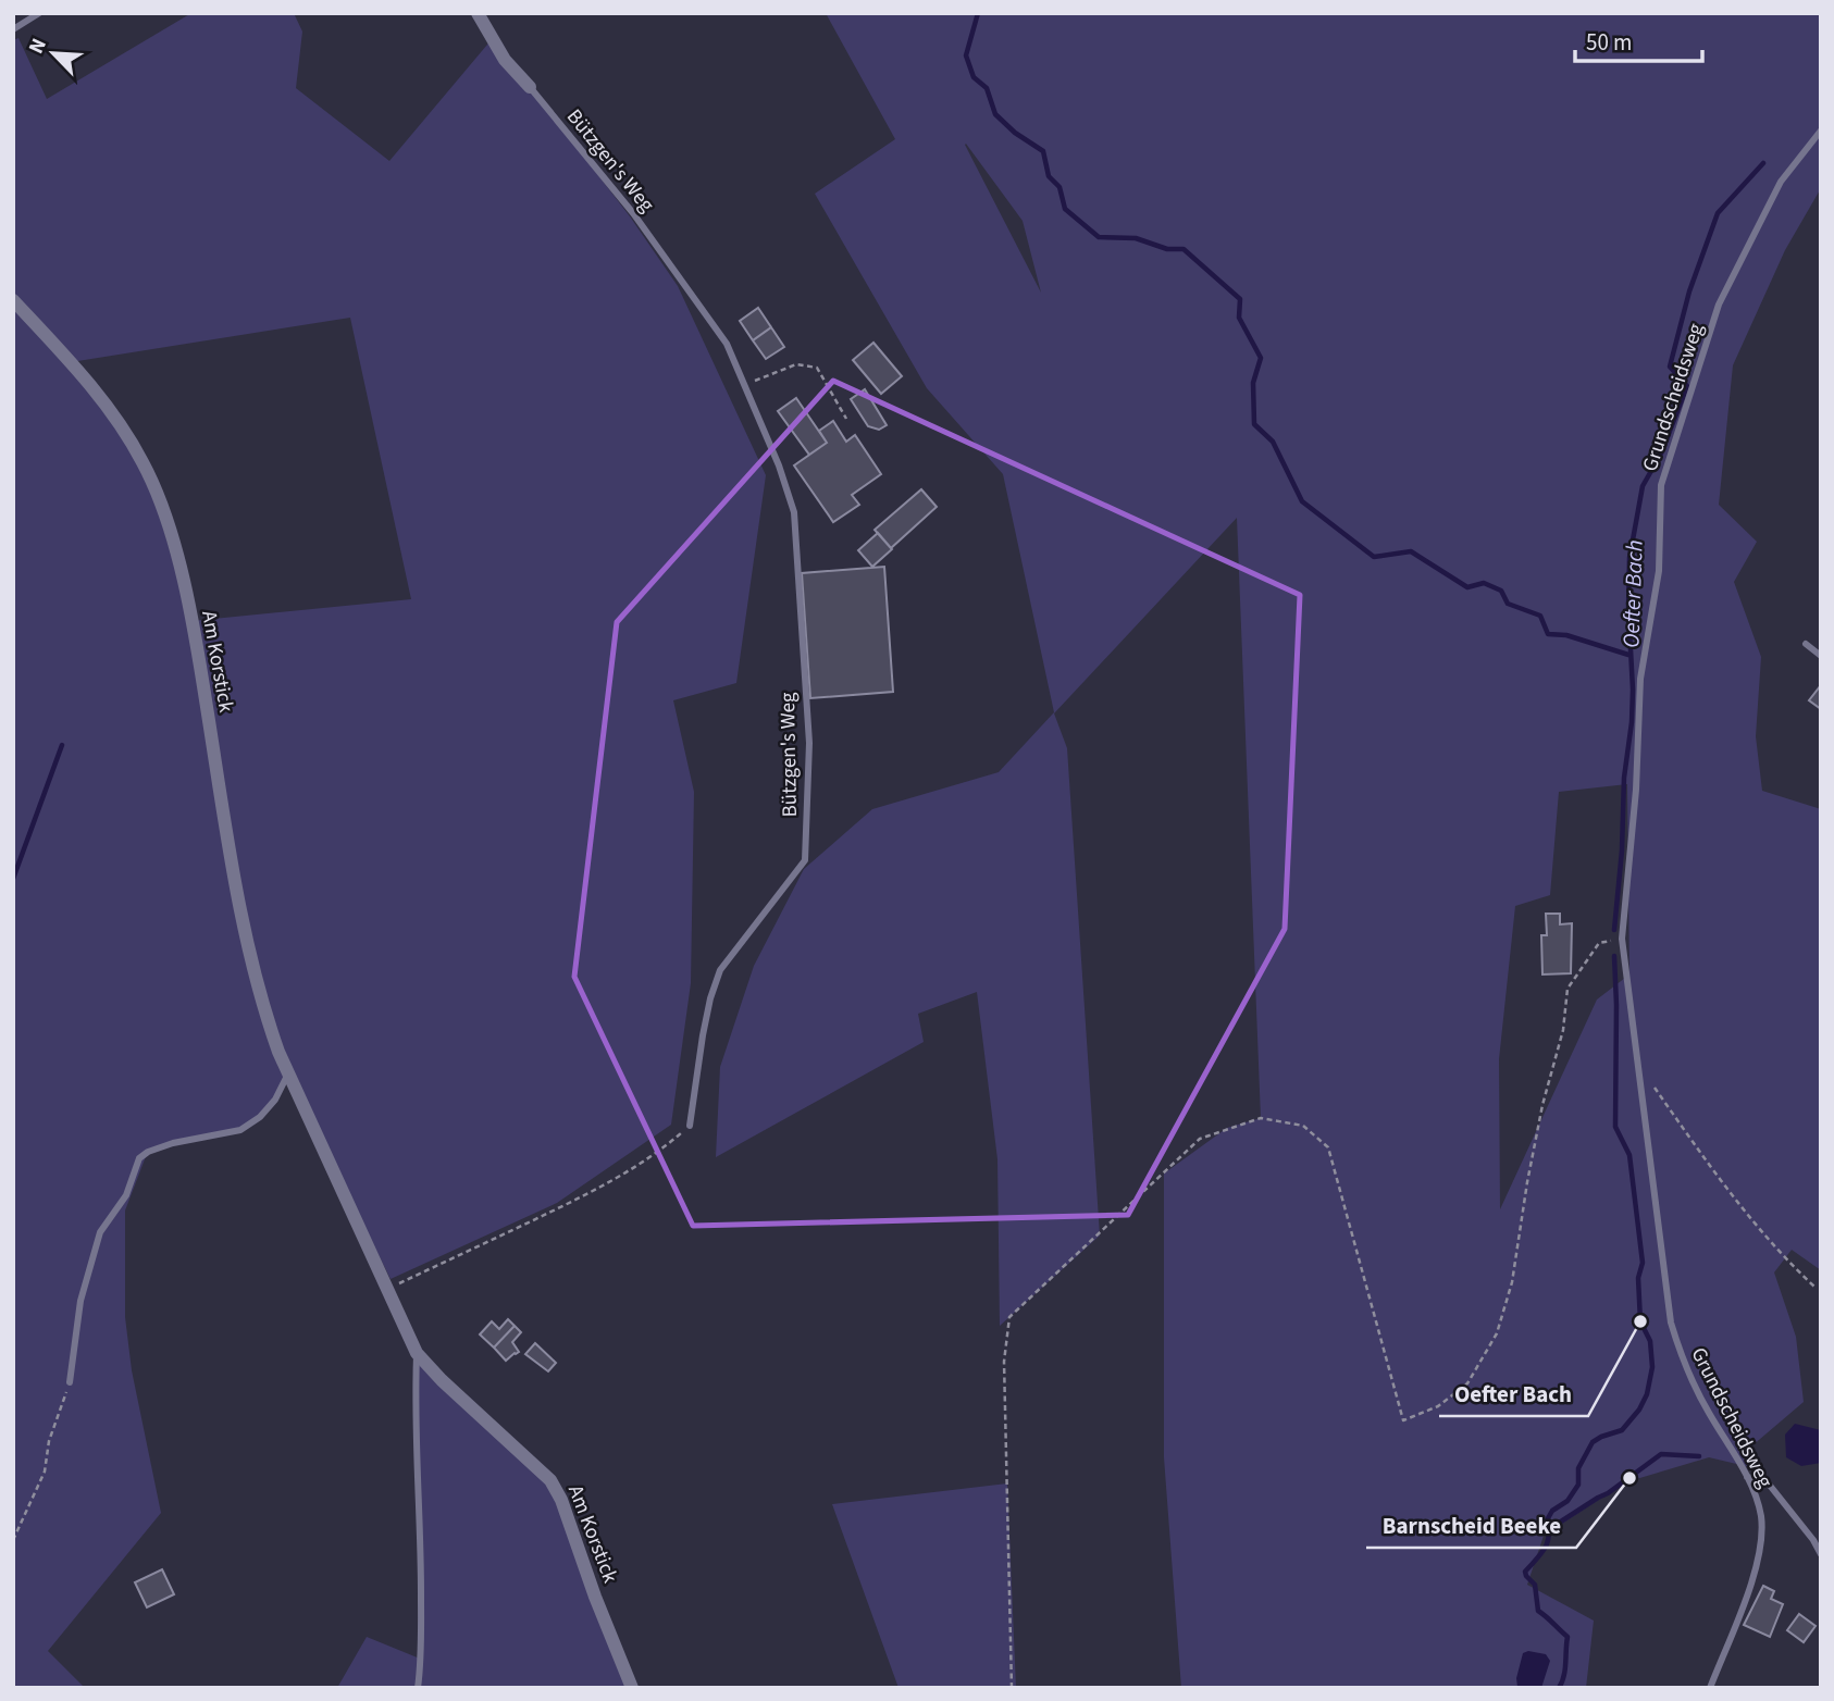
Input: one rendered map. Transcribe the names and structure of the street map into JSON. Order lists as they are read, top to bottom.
{
  "streets": {
    "street": ["Am Korstick"],
    "lane": ["Bützgen's Weg", "Grundscheidsweg"]
  },
  "water": ["Oefter Bach"],
  "places": ["Oefter Bach", "Barnscheid Beeke"],
  "scale_bar": "50 m",
  "north": "top left"
}
